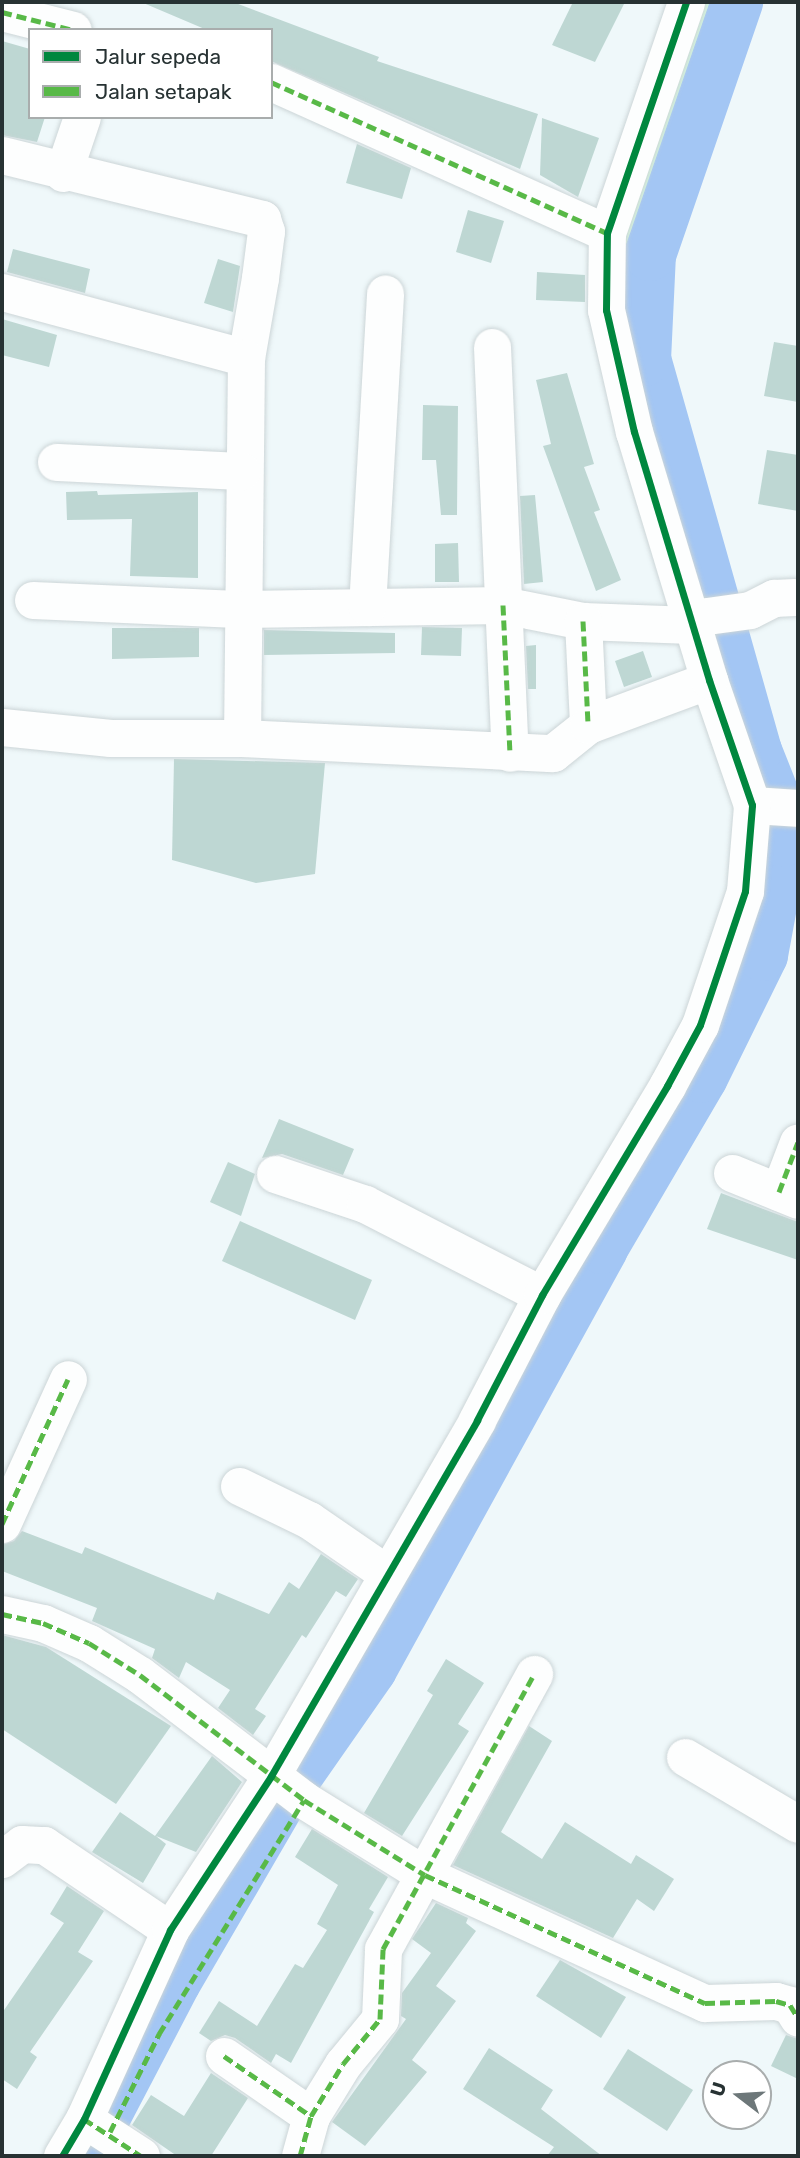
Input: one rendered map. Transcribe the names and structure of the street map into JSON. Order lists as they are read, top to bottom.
{
  "legend": ["Jalur sepeda", "Jalan setapak"],
  "north": "left"
}
